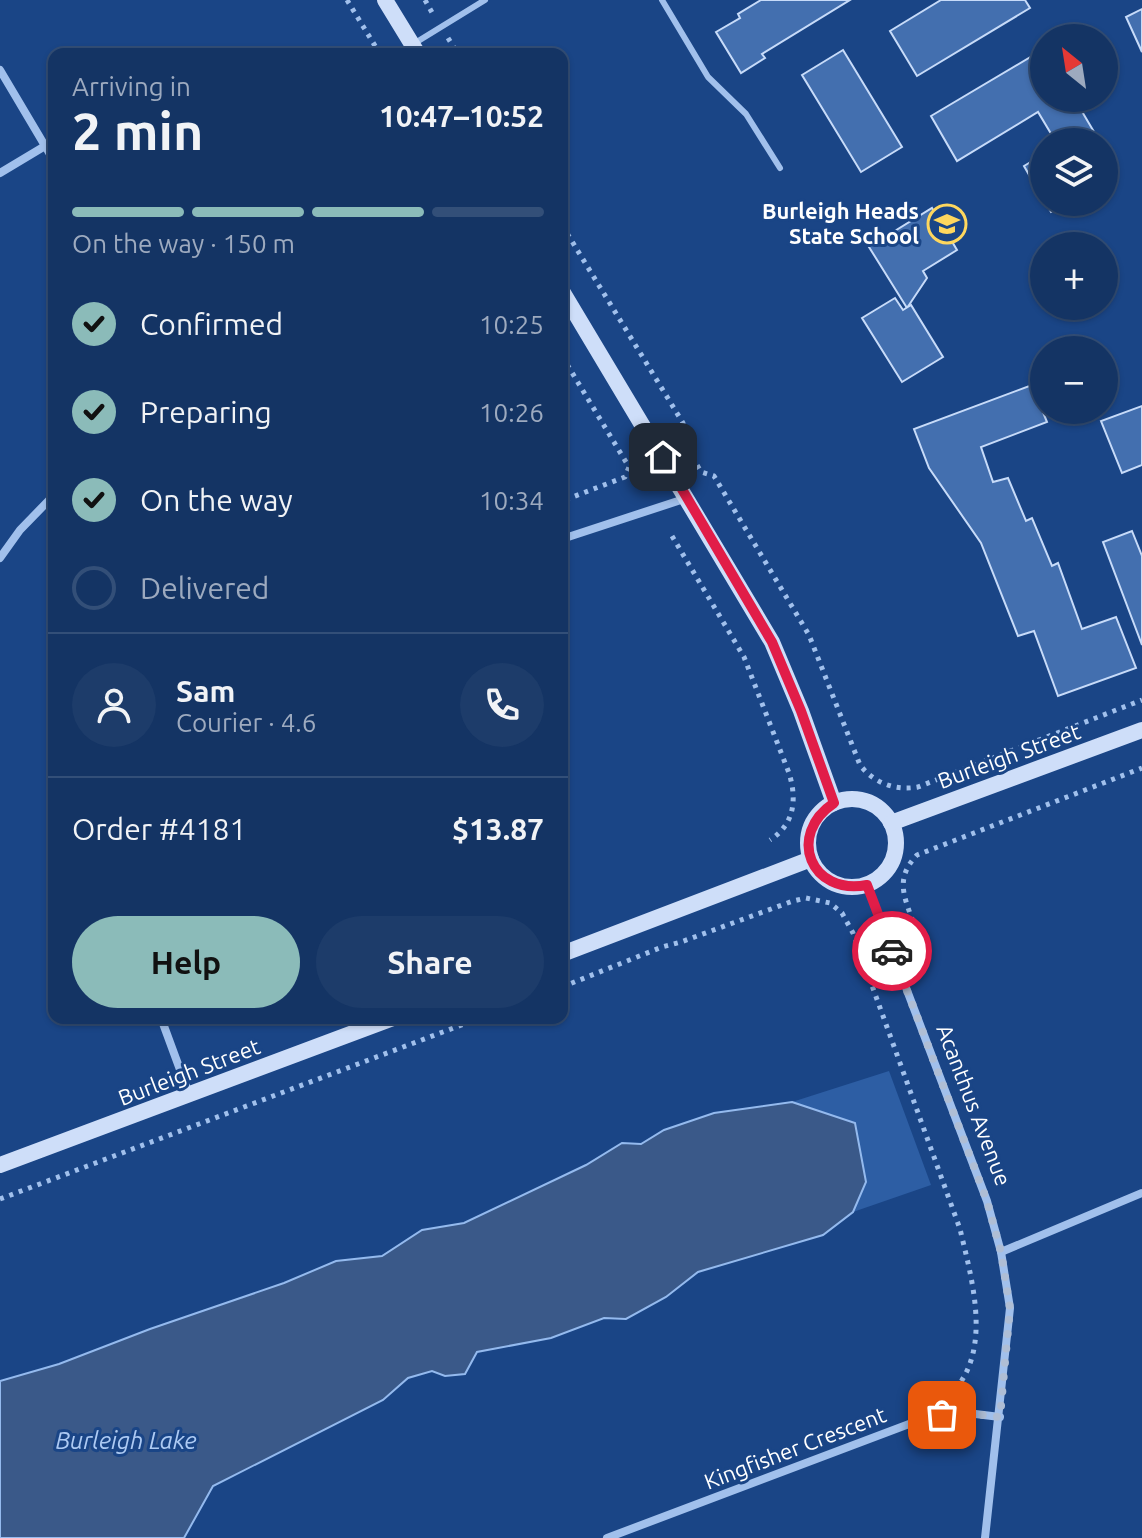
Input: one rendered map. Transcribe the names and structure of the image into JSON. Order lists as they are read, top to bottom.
{
  "streets": {
    "street": ["Burleigh Street", "Acanthus Avenue", "Kingfisher Crescent"]
  },
  "crossings": [
    ["Burleigh Street", "Acanthus Avenue"],
    ["Acanthus Avenue", "Kingfisher Crescent"]
  ],
  "water": ["Burleigh Lake"],
  "places": {
    "school or university": ["Burleigh Heads State School"]
  },
  "north": "top left",
  "page": {
    "map_buttons": ["+", "−"],
    "heading": ["2 min", "Arriving in", "10:47–10:52"],
    "panel": [
      "Sam",
      "Courier · 4.6",
      "Order #4181",
      "$13.87"
    ],
    "bar": "On the way · 150 m",
    "list": [
      ["Confirmed", "10:25"],
      ["Preparing", "10:26"],
      ["On the way", "10:34"],
      "Delivered"
    ],
    "buttons": ["Help", "Share"]
  }
}
